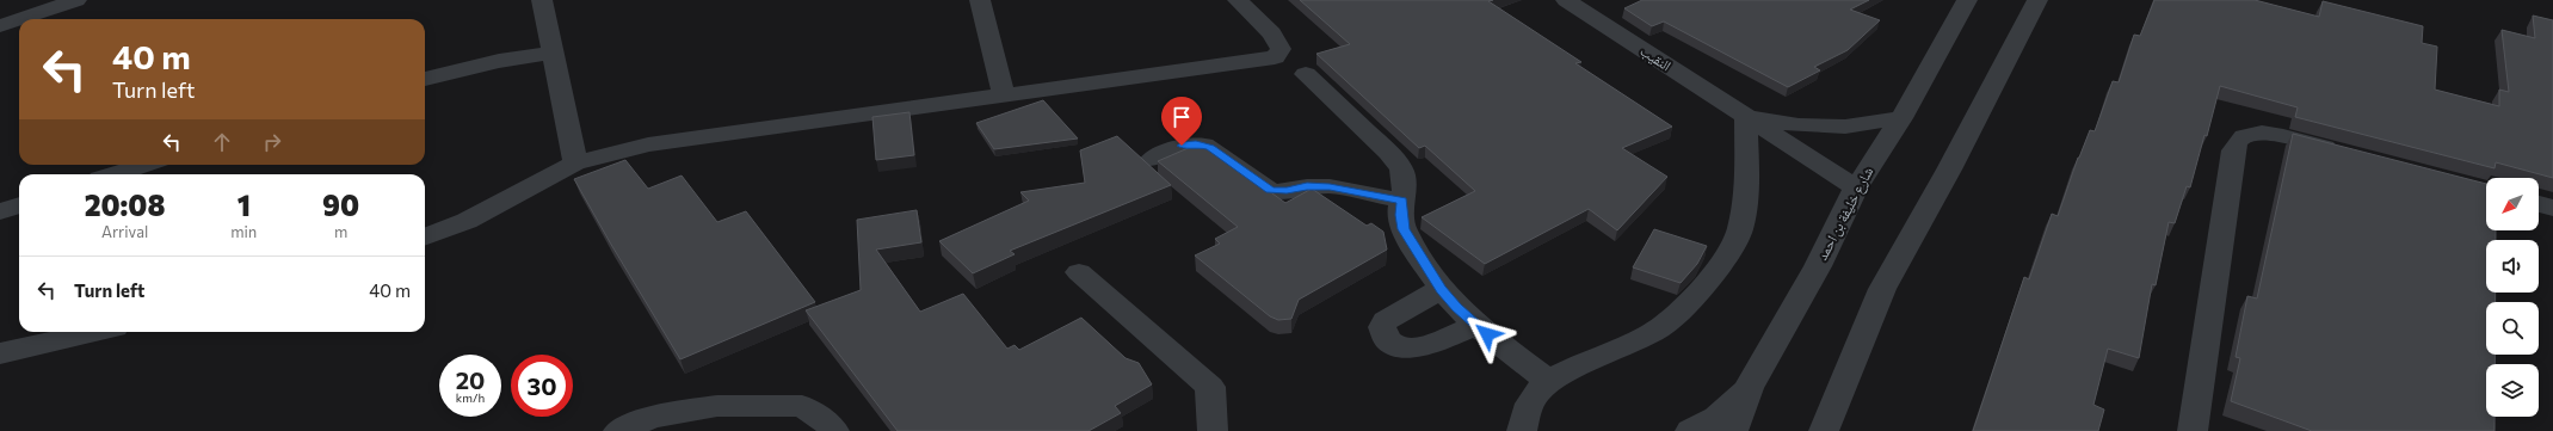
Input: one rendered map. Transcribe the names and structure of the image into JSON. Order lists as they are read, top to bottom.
{
  "streets": {
    "street": ["النقيب", "شارع خليفة بن احمد"]
  },
  "crossings": [
    ["النقيب", "شارع خليفة بن احمد"]
  ],
  "north": "bottom left",
  "page": {
    "turn": ["40 m", "Turn left"],
    "eta": [
      "20:08",
      "Arrival",
      "1",
      "min",
      "90",
      "m"
    ],
    "list": [
      {
        "name": "Turn left",
        "value": "40 m"
      }
    ],
    "speed": "20 km/h",
    "limit": "30"
  }
}
